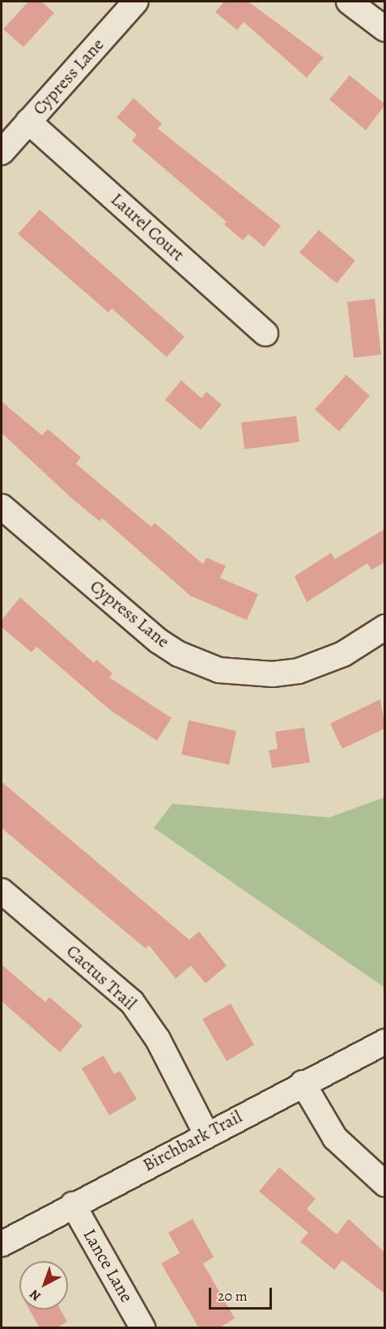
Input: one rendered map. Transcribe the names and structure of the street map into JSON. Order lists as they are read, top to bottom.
{
  "streets": {
    "street": [
      "Cypress Lane",
      "Laurel Court",
      "Cactus Trail",
      "Birchbark Trail",
      "Lance Lane"
    ]
  },
  "crossings": [
    ["Cypress Lane", "Laurel Court"],
    ["Cactus Trail", "Birchbark Trail"],
    ["Birchbark Trail", "Lance Lane"]
  ],
  "scale_bar": "20 m",
  "north": "bottom left"
}
